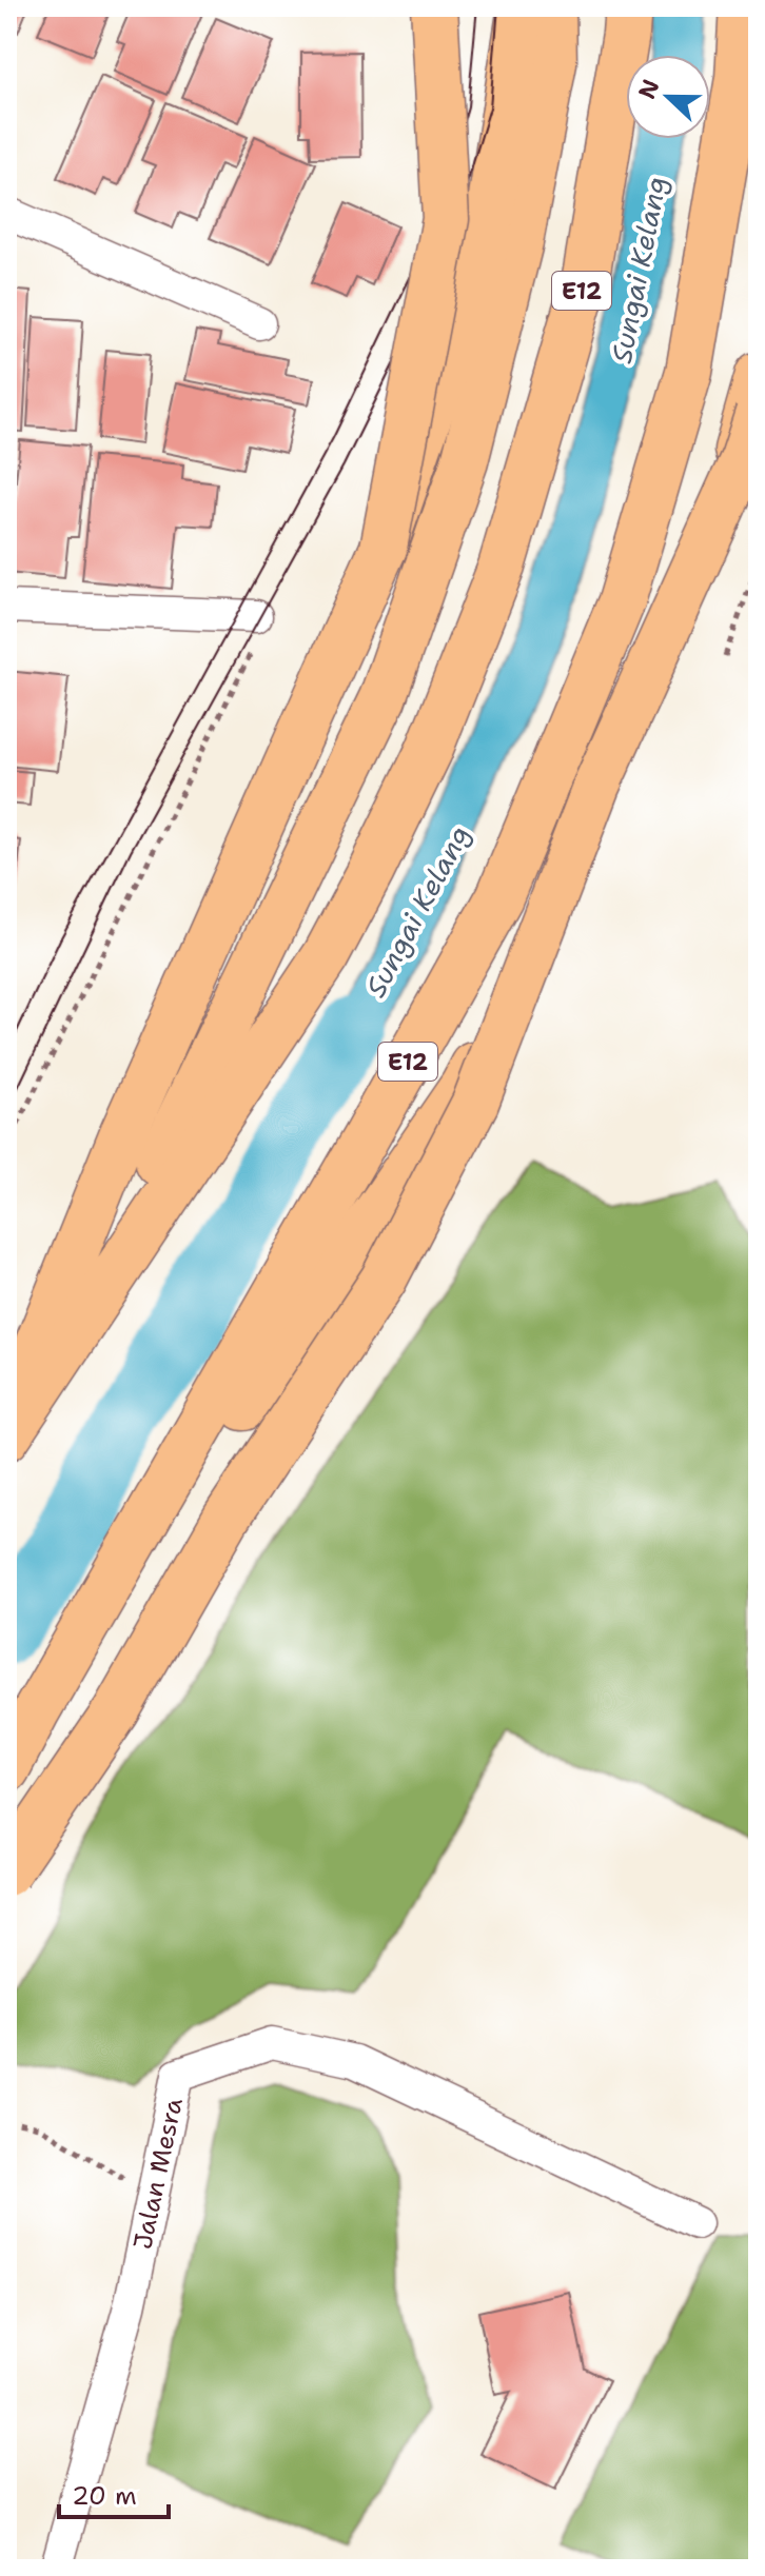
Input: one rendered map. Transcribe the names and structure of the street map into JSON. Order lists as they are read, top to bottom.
{
  "streets": {
    "highway": ["E12"],
    "street": ["Jalan Mesra"]
  },
  "water": ["Sungai Kelang"],
  "scale_bar": "20 m",
  "north": "left"
}
